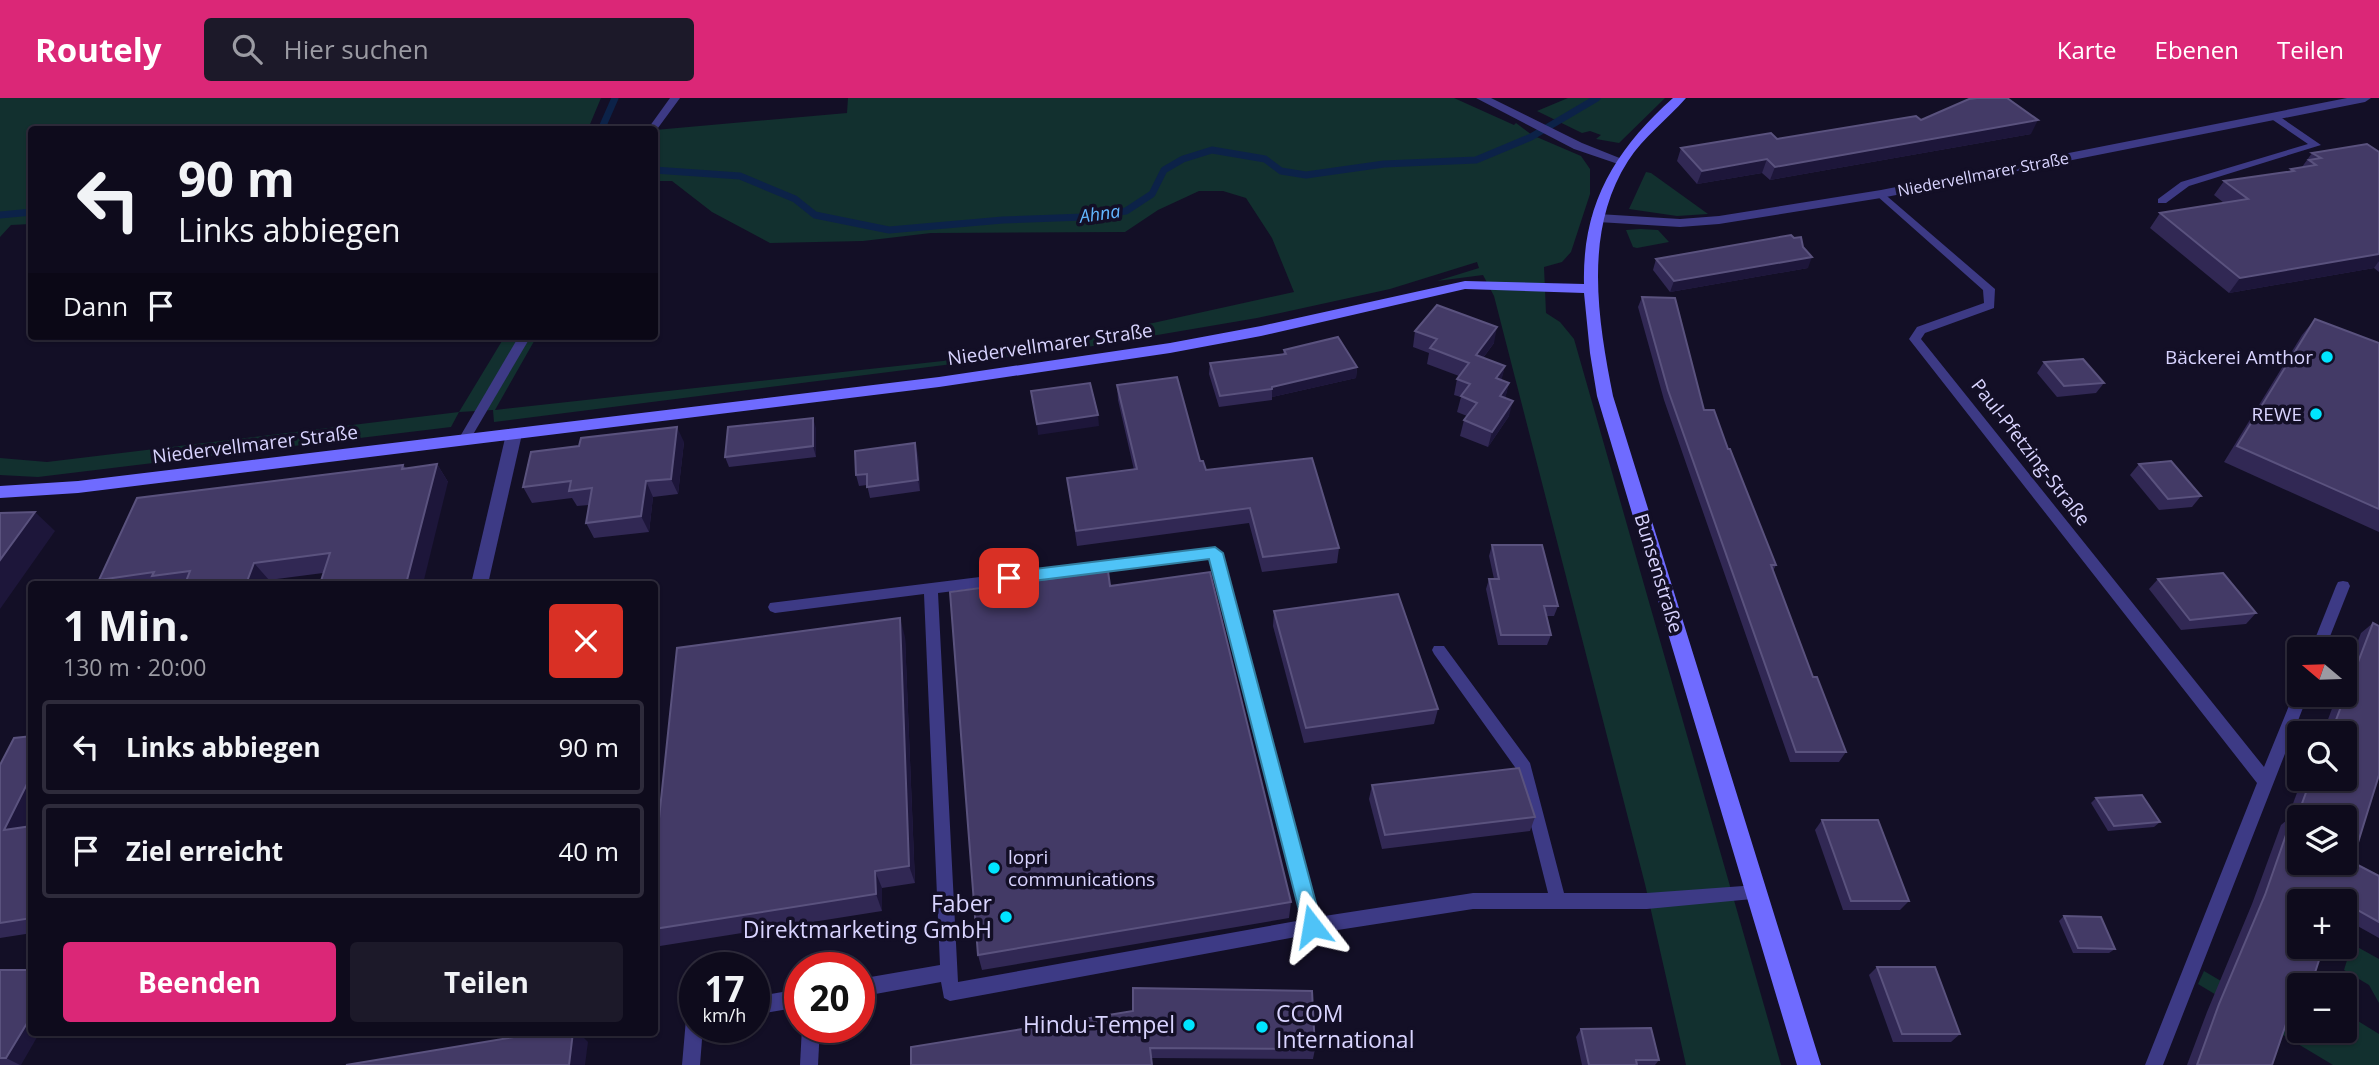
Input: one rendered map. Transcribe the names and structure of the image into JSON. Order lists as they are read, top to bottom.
{
  "streets": {
    "main road": ["Niedervellmarer Straße", "Bunsenstraße"],
    "lane": ["Paul-Pfetzing-Straße"]
  },
  "crossings": [
    ["Niedervellmarer Straße", "Paul-Pfetzing-Straße"],
    ["Niedervellmarer Straße", "Bunsenstraße"]
  ],
  "water": ["Ahna"],
  "places": [
    "Bäckerei Amthor",
    "REWE",
    "lopri communications",
    "Faber Direktmarketing GmbH",
    "Hindu-Tempel",
    "CCOM International"
  ],
  "north": "left",
  "page": {
    "header": "Routely",
    "search": "Hier suchen",
    "nav": ["Karte", "Ebenen", "Teilen"],
    "turn": ["90 m", "Links abbiegen"],
    "then": "Dann",
    "heading": ["1 Min.", "130 m · 20:00"],
    "map_buttons": ["+", "−"],
    "list": [
      {
        "name": "Links abbiegen",
        "value": "90 m"
      },
      {
        "name": "Ziel erreicht",
        "value": "40 m"
      }
    ],
    "buttons": ["Beenden", "Teilen"],
    "speed": "17 km/h",
    "limit": "20"
  }
}
